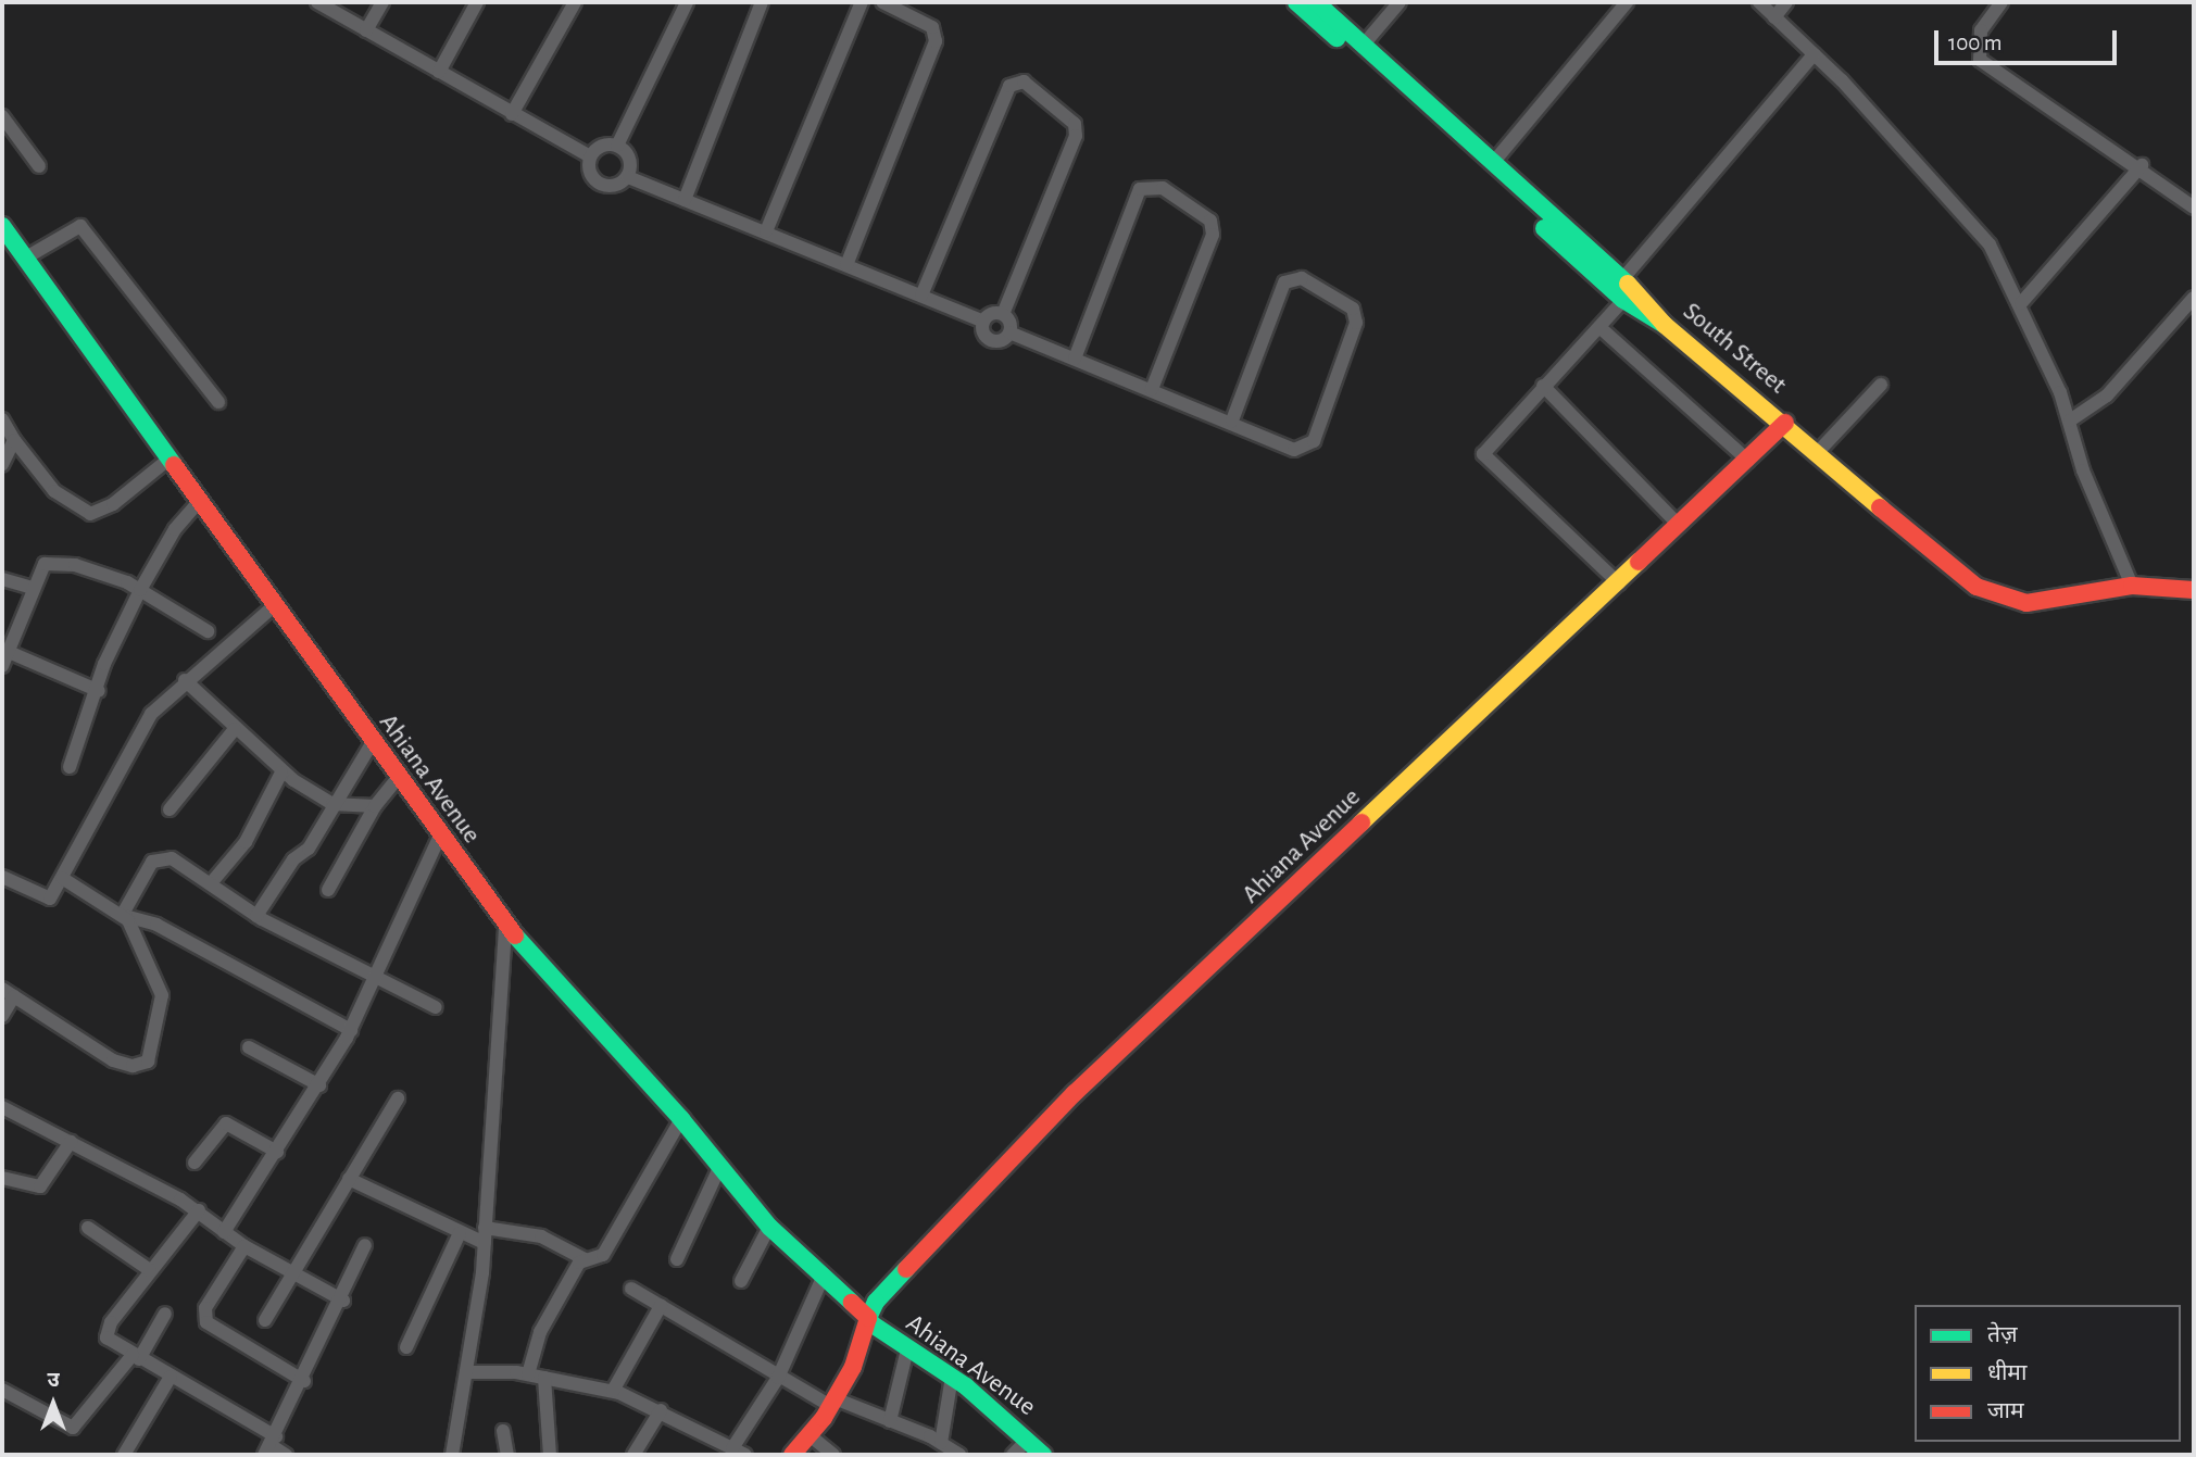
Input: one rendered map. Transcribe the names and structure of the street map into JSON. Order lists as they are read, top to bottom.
{
  "streets": {
    "street": ["South Street", "Ahiana Avenue"]
  },
  "crossings": [
    ["South Street", "Ahiana Avenue"]
  ],
  "legend": ["तेज़", "धीमा", "जाम"],
  "scale_bar": "100 m",
  "north": "top"
}
